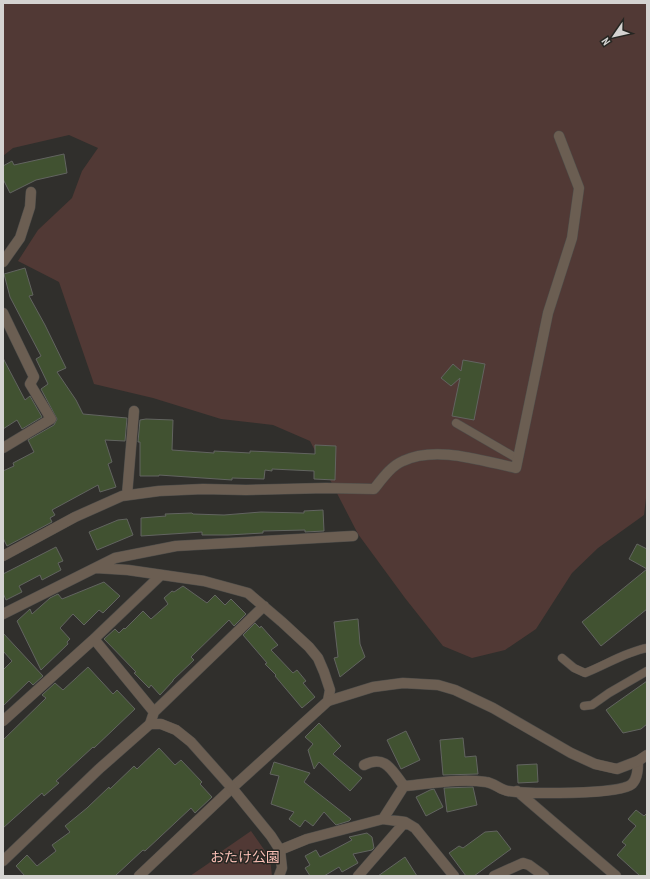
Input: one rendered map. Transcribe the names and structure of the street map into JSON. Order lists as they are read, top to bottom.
{
  "parks": ["おたけ公園"],
  "north": "bottom left"
}
